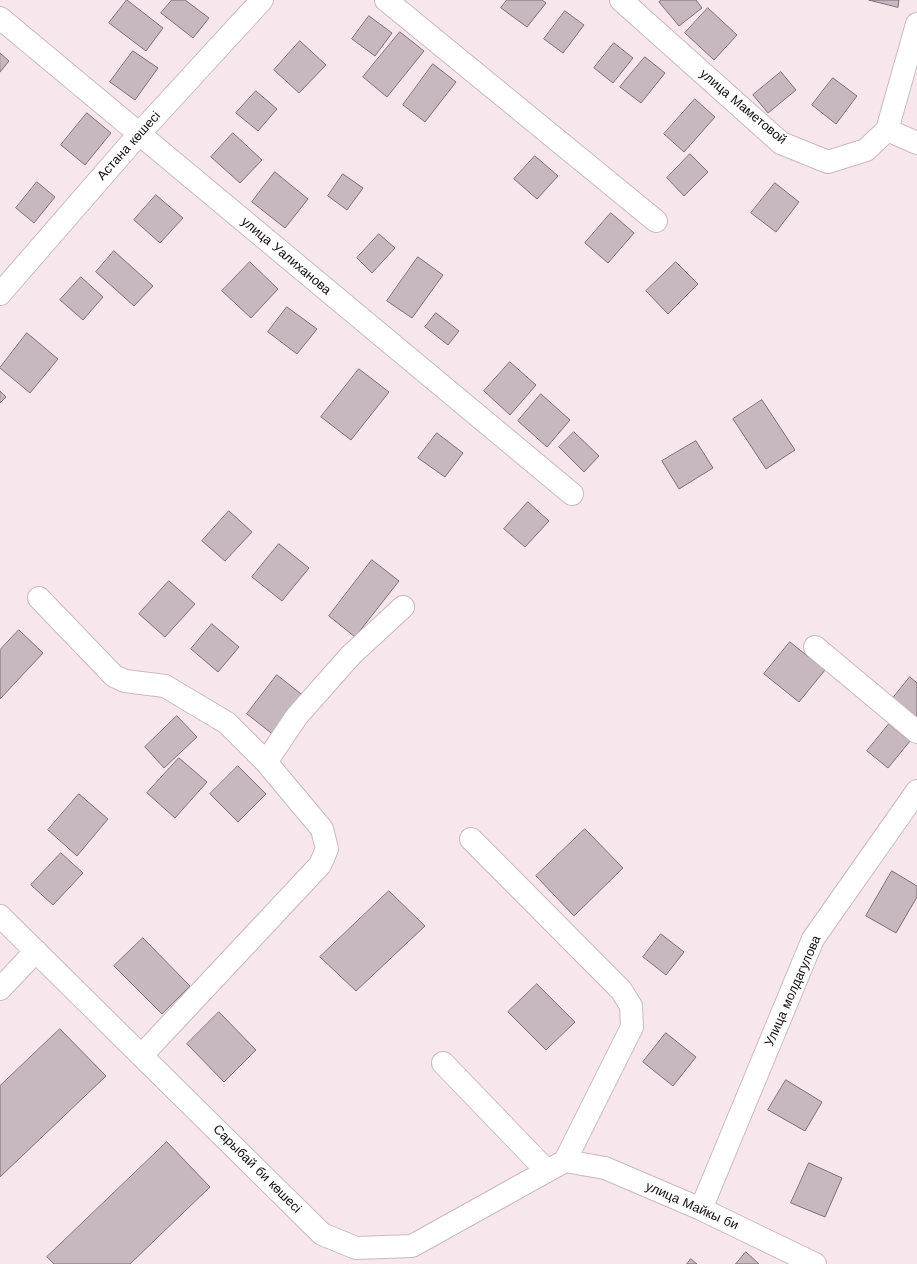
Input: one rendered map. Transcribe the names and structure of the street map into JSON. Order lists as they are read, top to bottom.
{
  "streets": {
    "street": [
      "улица Маметовой",
      "Астана көшесі",
      "улица Уалиханова",
      "Улица молдагулова",
      "Сарыбай би көшесі",
      "улица Майкы би"
    ]
  },
  "crossings": [
    ["Астана көшесі", "улица Уалиханова"],
    ["Улица молдагулова", "улица Майкы би"],
    ["Сарыбай би көшесі", "улица Майкы би"]
  ]
}
